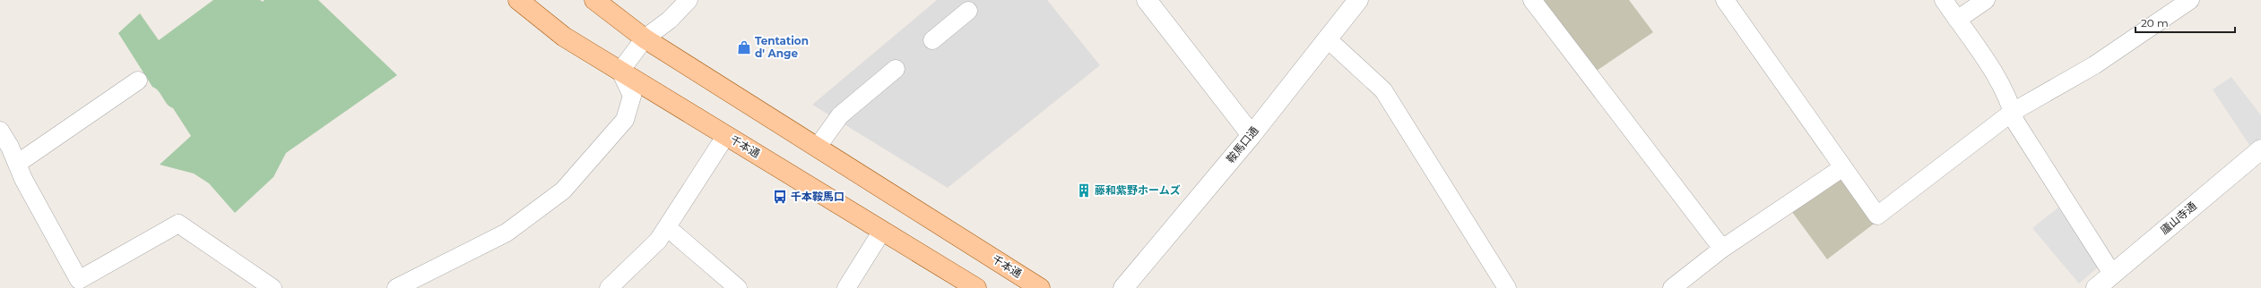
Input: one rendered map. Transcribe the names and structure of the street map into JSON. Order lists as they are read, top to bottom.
{
  "streets": {
    "main road": ["千本通"],
    "street": ["鞍馬口通", "廬山寺通"]
  },
  "places": {
    "shop": ["Tentation d' Ange"],
    "building": ["藤和紫野ホームズ"],
    "bus stop": ["千本鞍馬口"]
  },
  "scale_bar": "20 m"
}
